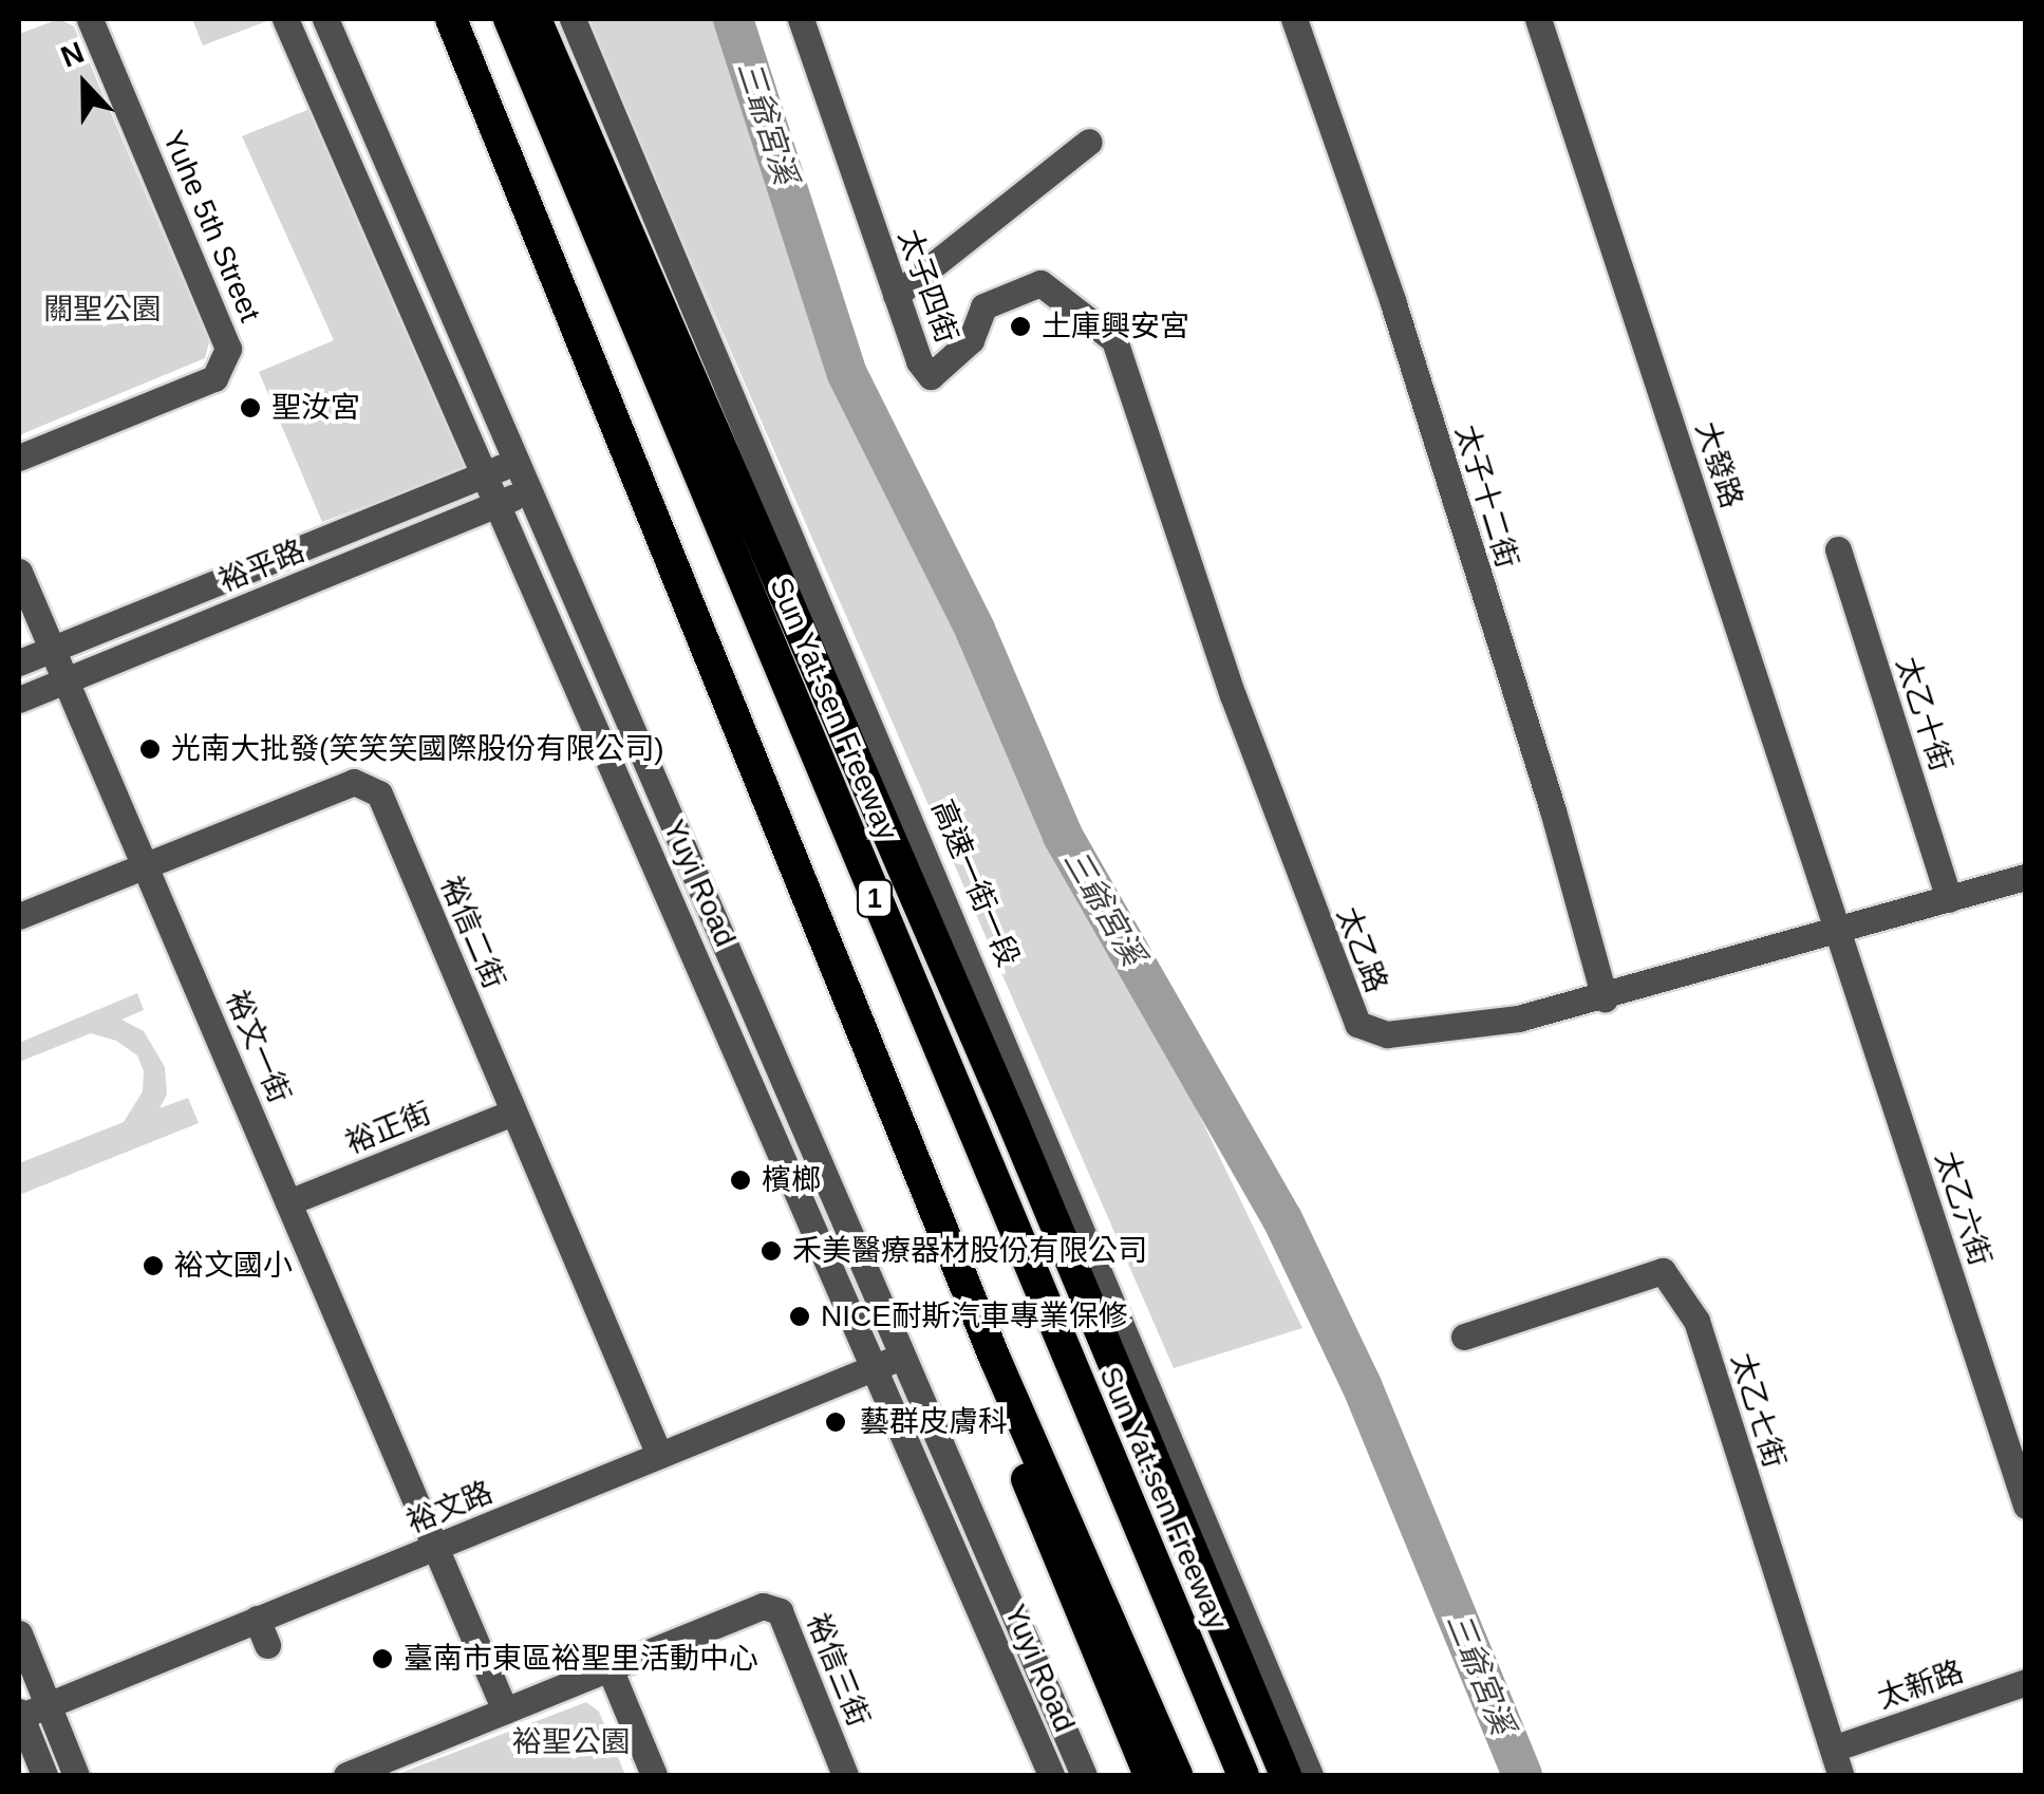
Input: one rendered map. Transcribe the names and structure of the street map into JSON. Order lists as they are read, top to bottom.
{
  "streets": {
    "highway": ["Sun Yat-sen Freeway", "1"],
    "street": [
      "Yuhe 5th Street",
      "太子四街",
      "大發路",
      "太子十二街",
      "裕平路",
      "太乙十街",
      "Yuyi Road",
      "高速一街一段",
      "裕信二街",
      "太乙路",
      "裕文一街",
      "裕正街",
      "太乙六街",
      "太乙七街",
      "裕文路",
      "裕信三街",
      "太新路"
    ]
  },
  "crossings": [
    ["太子四街", "太乙路"],
    ["大發路", "太乙路"],
    ["大發路", "太乙六街"],
    ["太子十二街", "太乙路"],
    ["裕平路", "Yuyi Road"],
    ["裕平路", "裕文一街"],
    ["太乙十街", "太乙路"],
    ["Yuyi Road", "裕文路"],
    ["裕信二街", "裕文一街"],
    ["裕信二街", "裕正街"],
    ["裕信二街", "裕文路"],
    ["太乙路", "太乙六街"],
    ["裕文一街", "裕正街"],
    ["裕文一街", "裕文路"],
    ["裕文一街", "裕信三街"],
    ["太乙七街", "太新路"]
  ],
  "water": ["三爺宮溪"],
  "parks": ["關聖公園", "裕聖公園"],
  "places": [
    "土庫興安宮",
    "聖汝宮",
    "光南大批發(笑笑笑國際股份有限公司)",
    "檳榔",
    "禾美醫療器材股份有限公司",
    "裕文國小",
    "NICE耐斯汽車專業保修",
    "藝群皮膚科",
    "臺南市東區裕聖里活動中心"
  ],
  "north": "top"
}
